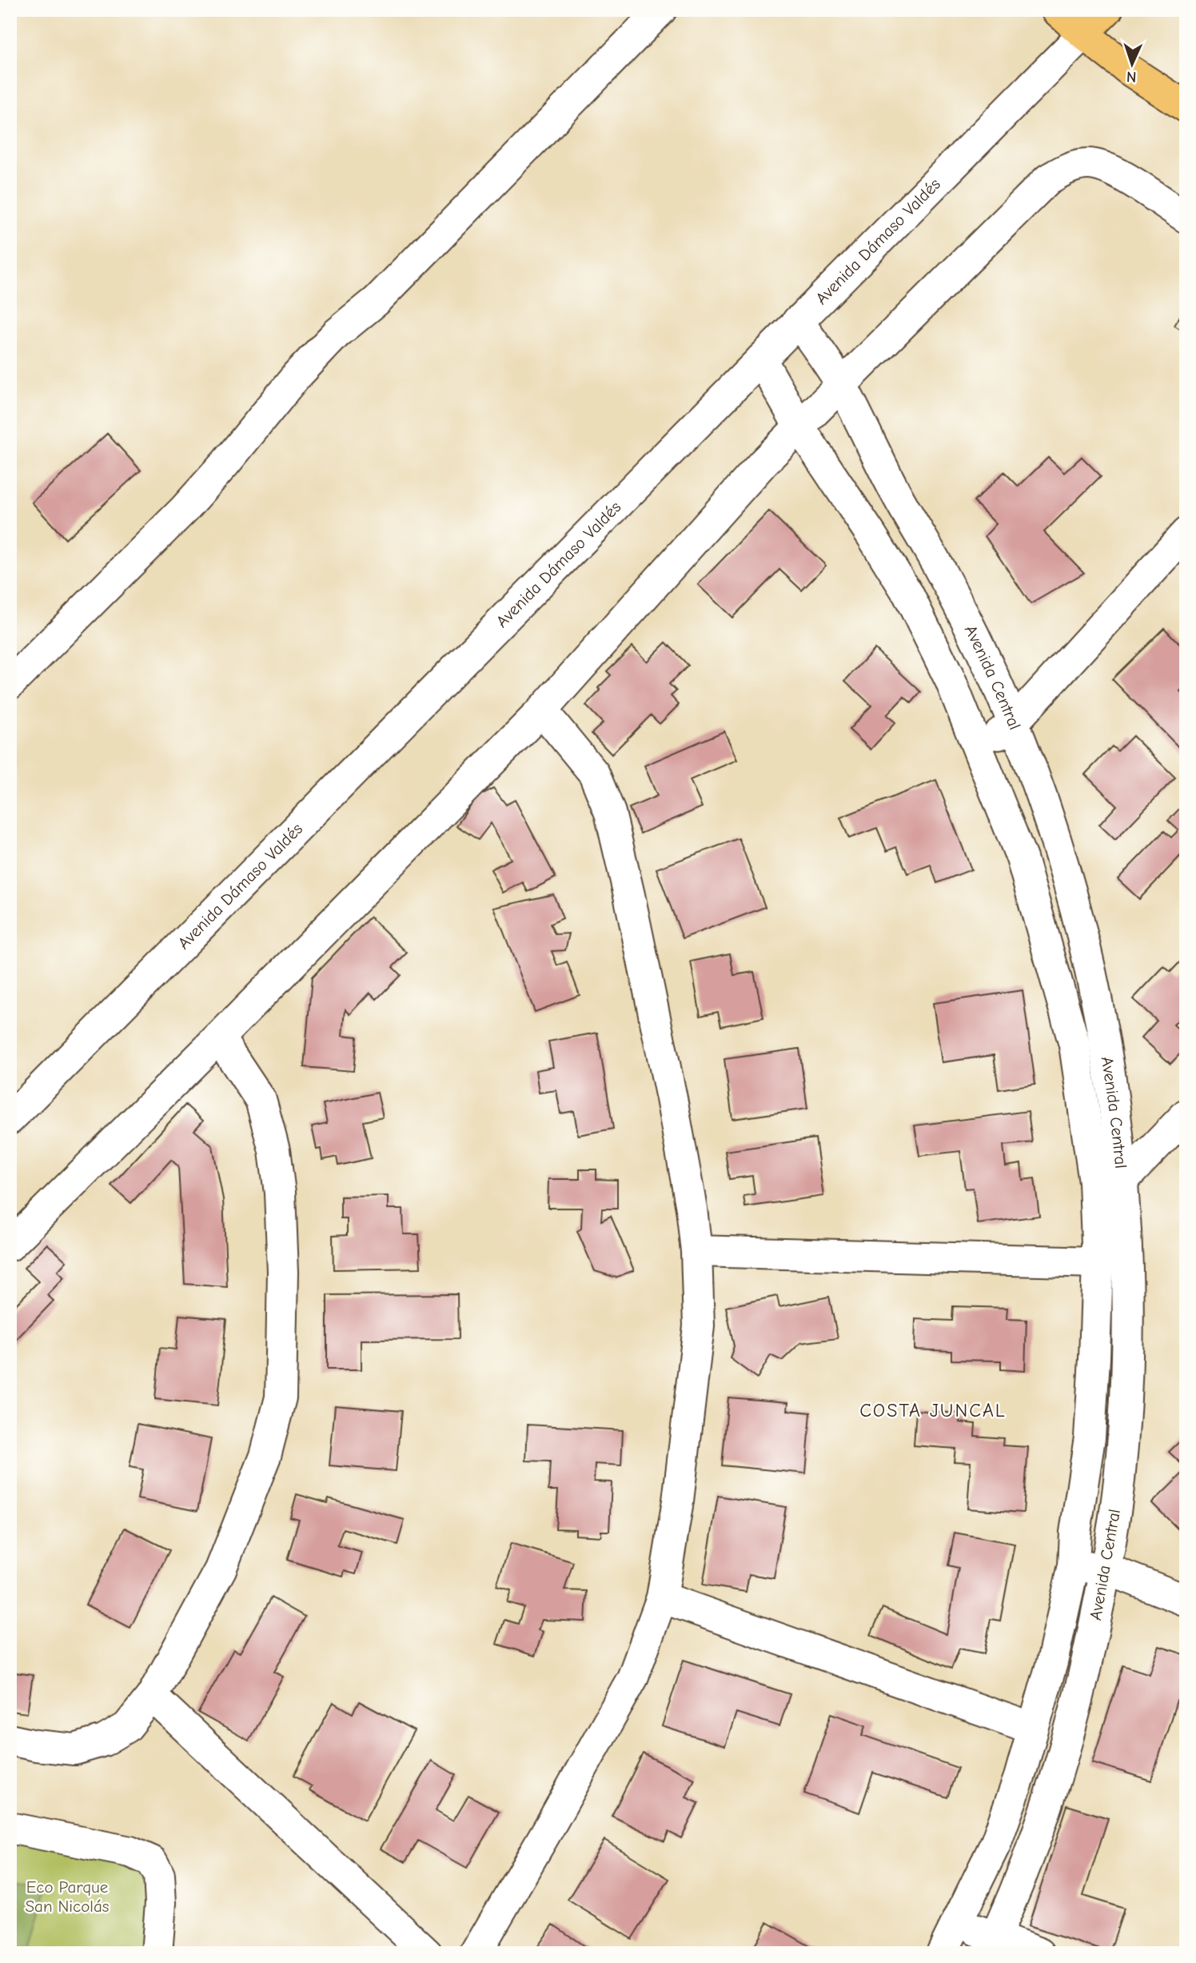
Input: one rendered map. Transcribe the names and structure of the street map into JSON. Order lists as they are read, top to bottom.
{
  "streets": {
    "main road": ["Avenida Dámaso Valdés"],
    "street": ["Avenida Central"]
  },
  "crossings": [
    ["Avenida Dámaso Valdés", "Avenida Central"]
  ],
  "districts": ["COSTA JUNCAL"],
  "parks": ["Eco Parque San Nicolás"],
  "north": "bottom"
}
